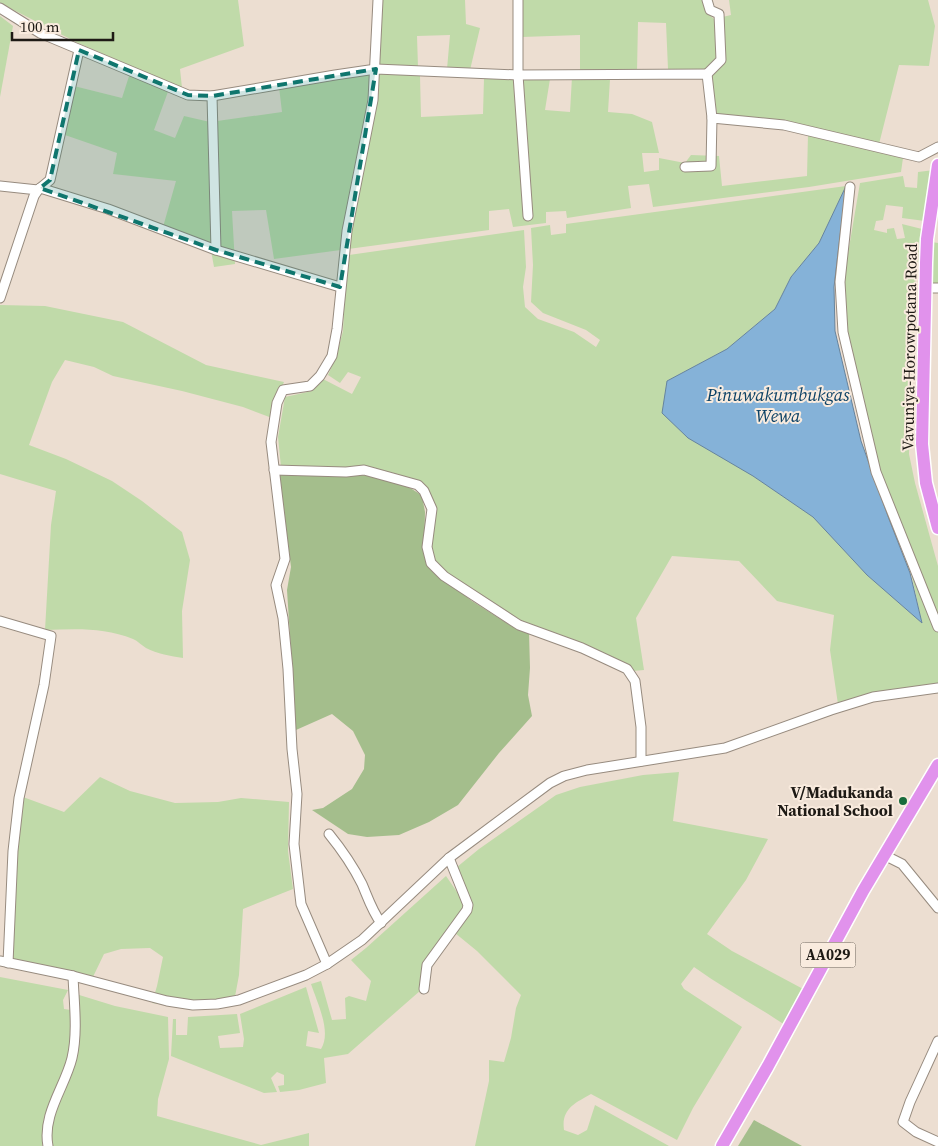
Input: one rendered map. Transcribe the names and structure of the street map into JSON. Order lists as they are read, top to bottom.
{
  "streets": {
    "highway": ["Vavuniya-Horowpotana Road", "AA029"]
  },
  "water": ["Pinuwakumbukgas Wewa"],
  "places": ["V/Madukanda National School"],
  "scale_bar": "100 m"
}
